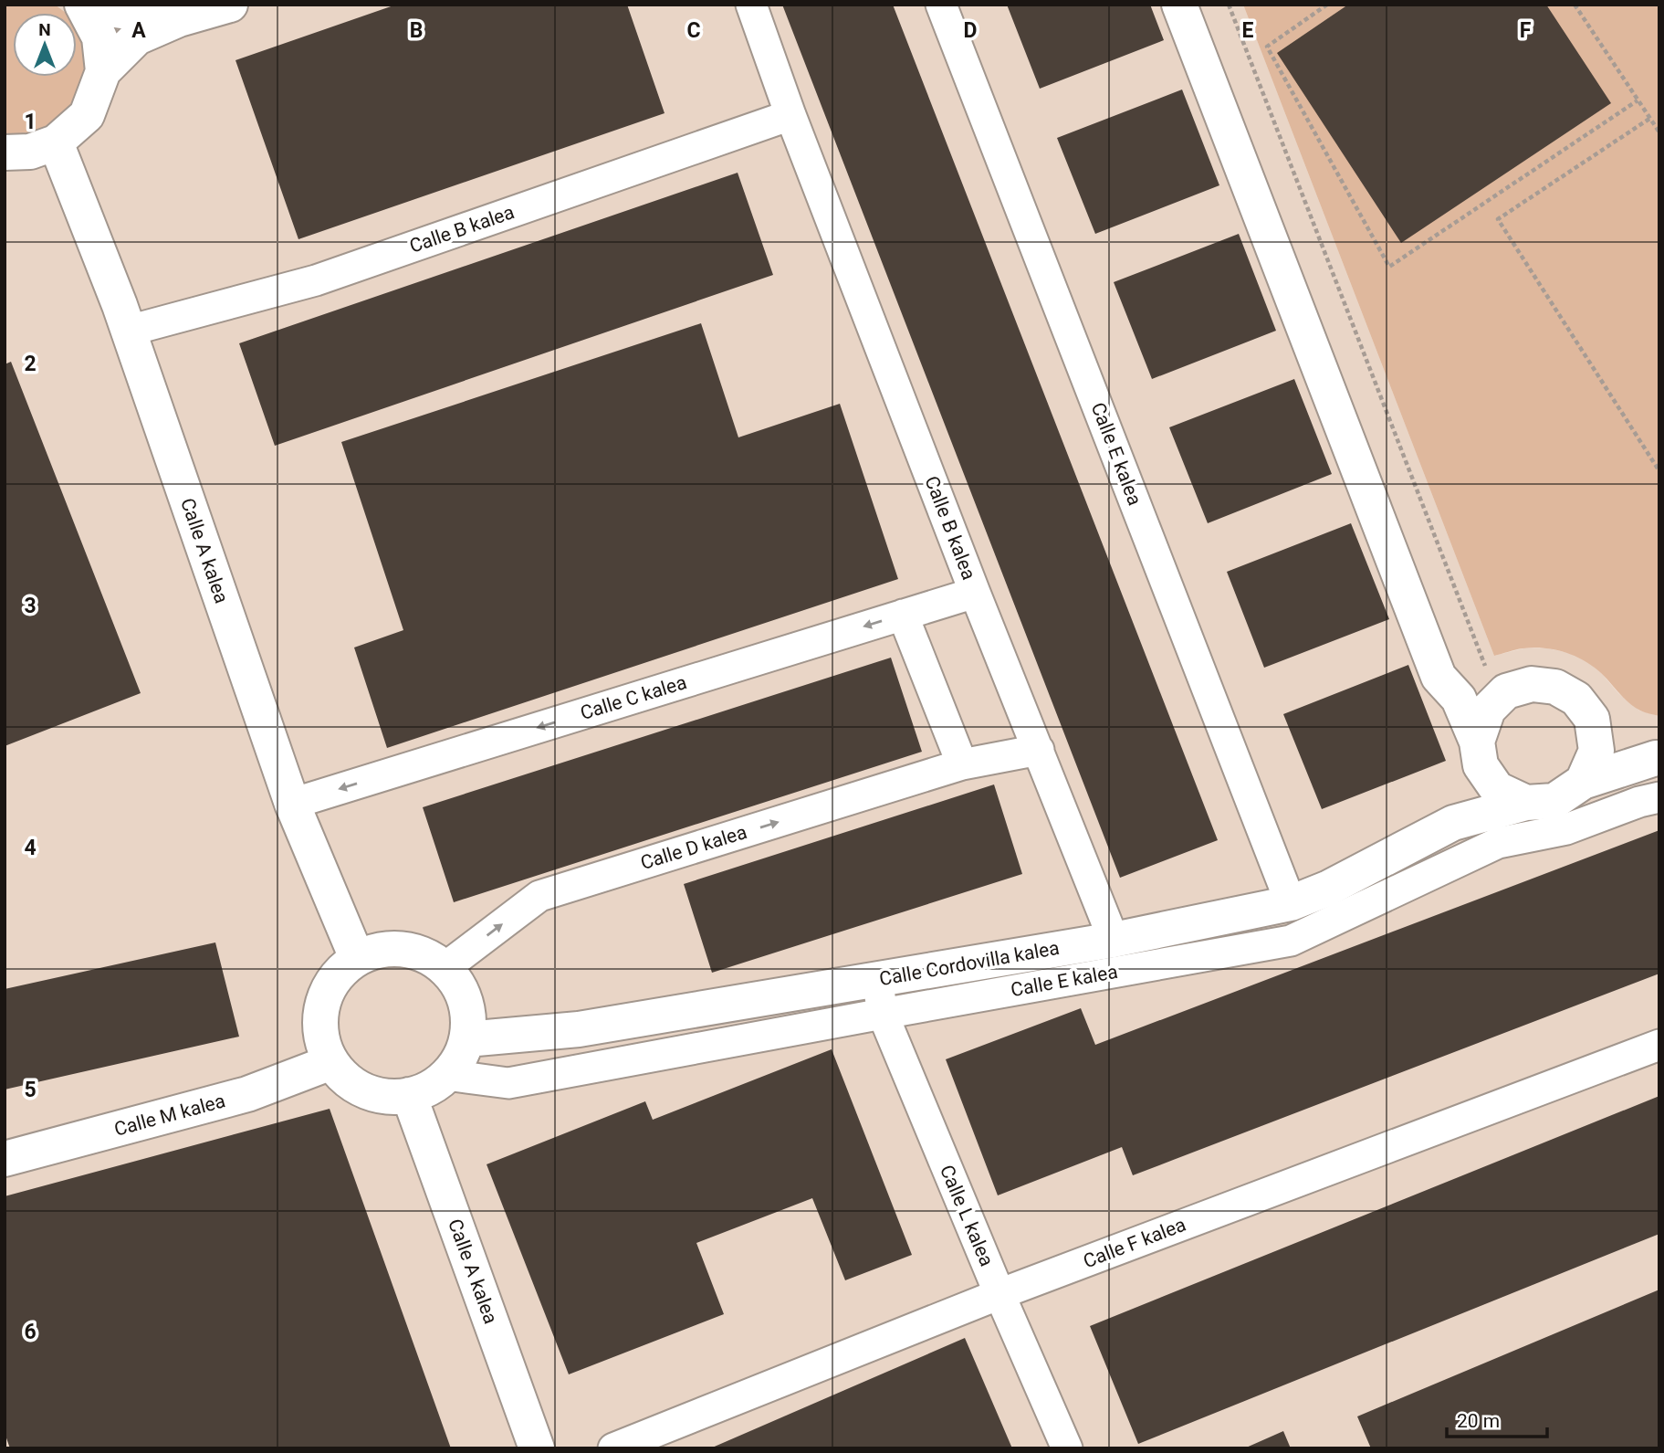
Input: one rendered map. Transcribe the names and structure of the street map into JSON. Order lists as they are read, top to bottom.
{
  "streets": {
    "street": [
      "Calle B kalea",
      "Calle E kalea",
      "Calle A kalea",
      "Calle C kalea",
      "Calle D kalea",
      "Calle Cordovilla kalea",
      "Calle M kalea",
      "Calle L kalea",
      "Calle F kalea"
    ]
  },
  "crossings": [
    ["Calle B kalea", "Calle A kalea"],
    ["Calle B kalea", "Calle C kalea"],
    ["Calle B kalea", "Calle D kalea"],
    ["Calle B kalea", "Calle Cordovilla kalea"],
    ["Calle E kalea", "Calle A kalea"],
    ["Calle E kalea", "Calle D kalea"],
    ["Calle E kalea", "Calle Cordovilla kalea"],
    ["Calle E kalea", "Calle M kalea"],
    ["Calle E kalea", "Calle L kalea"],
    ["Calle A kalea", "Calle C kalea"],
    ["Calle A kalea", "Calle D kalea"],
    ["Calle A kalea", "Calle Cordovilla kalea"],
    ["Calle A kalea", "Calle M kalea"],
    ["Calle D kalea", "Calle Cordovilla kalea"],
    ["Calle D kalea", "Calle M kalea"],
    ["Calle Cordovilla kalea", "Calle M kalea"],
    ["Calle Cordovilla kalea", "Calle L kalea"],
    ["Calle L kalea", "Calle F kalea"]
  ],
  "one_way": ["Calle C kalea", "Calle D kalea"],
  "scale_bar": "20 m",
  "north": "top",
  "grid": {
    "columns": [
      "A",
      "B",
      "C",
      "D",
      "E",
      "F"
    ],
    "rows": [
      "1",
      "2",
      "3",
      "4",
      "5",
      "6"
    ]
  }
}
